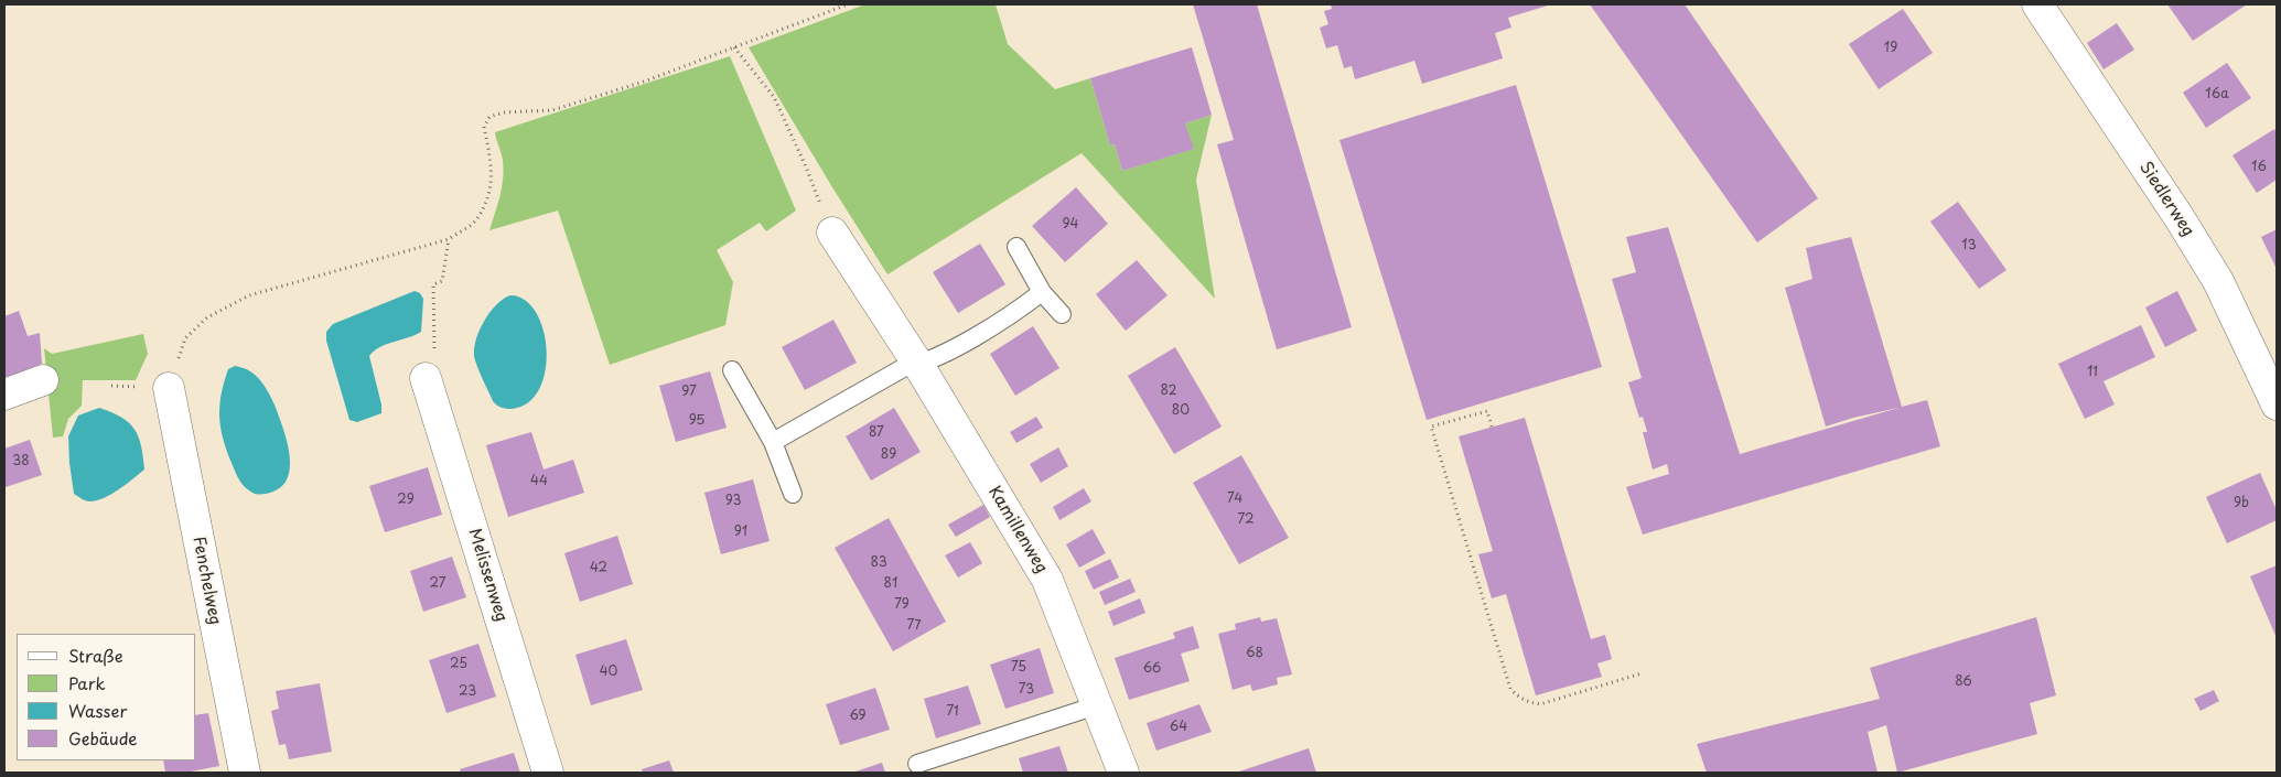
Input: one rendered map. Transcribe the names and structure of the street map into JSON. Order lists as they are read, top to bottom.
{
  "streets": {
    "street": [
      "Siedlerweg",
      "Kamillenweg",
      "Melissenweg",
      "Fenchelweg"
    ]
  },
  "house_numbers": [
    "19",
    "16a",
    "16",
    "94",
    "13",
    "11",
    "82",
    "97",
    "80",
    "95",
    "87",
    "89",
    "38",
    "44",
    "74",
    "29",
    "93",
    "9b",
    "72",
    "91",
    "83",
    "42",
    "27",
    "81",
    "79",
    "77",
    "68",
    "25",
    "75",
    "66",
    "40",
    "86",
    "73",
    "23",
    "71",
    "69",
    "64"
  ],
  "legend": [
    "Straße",
    "Park",
    "Wasser",
    "Gebäude"
  ]
}
